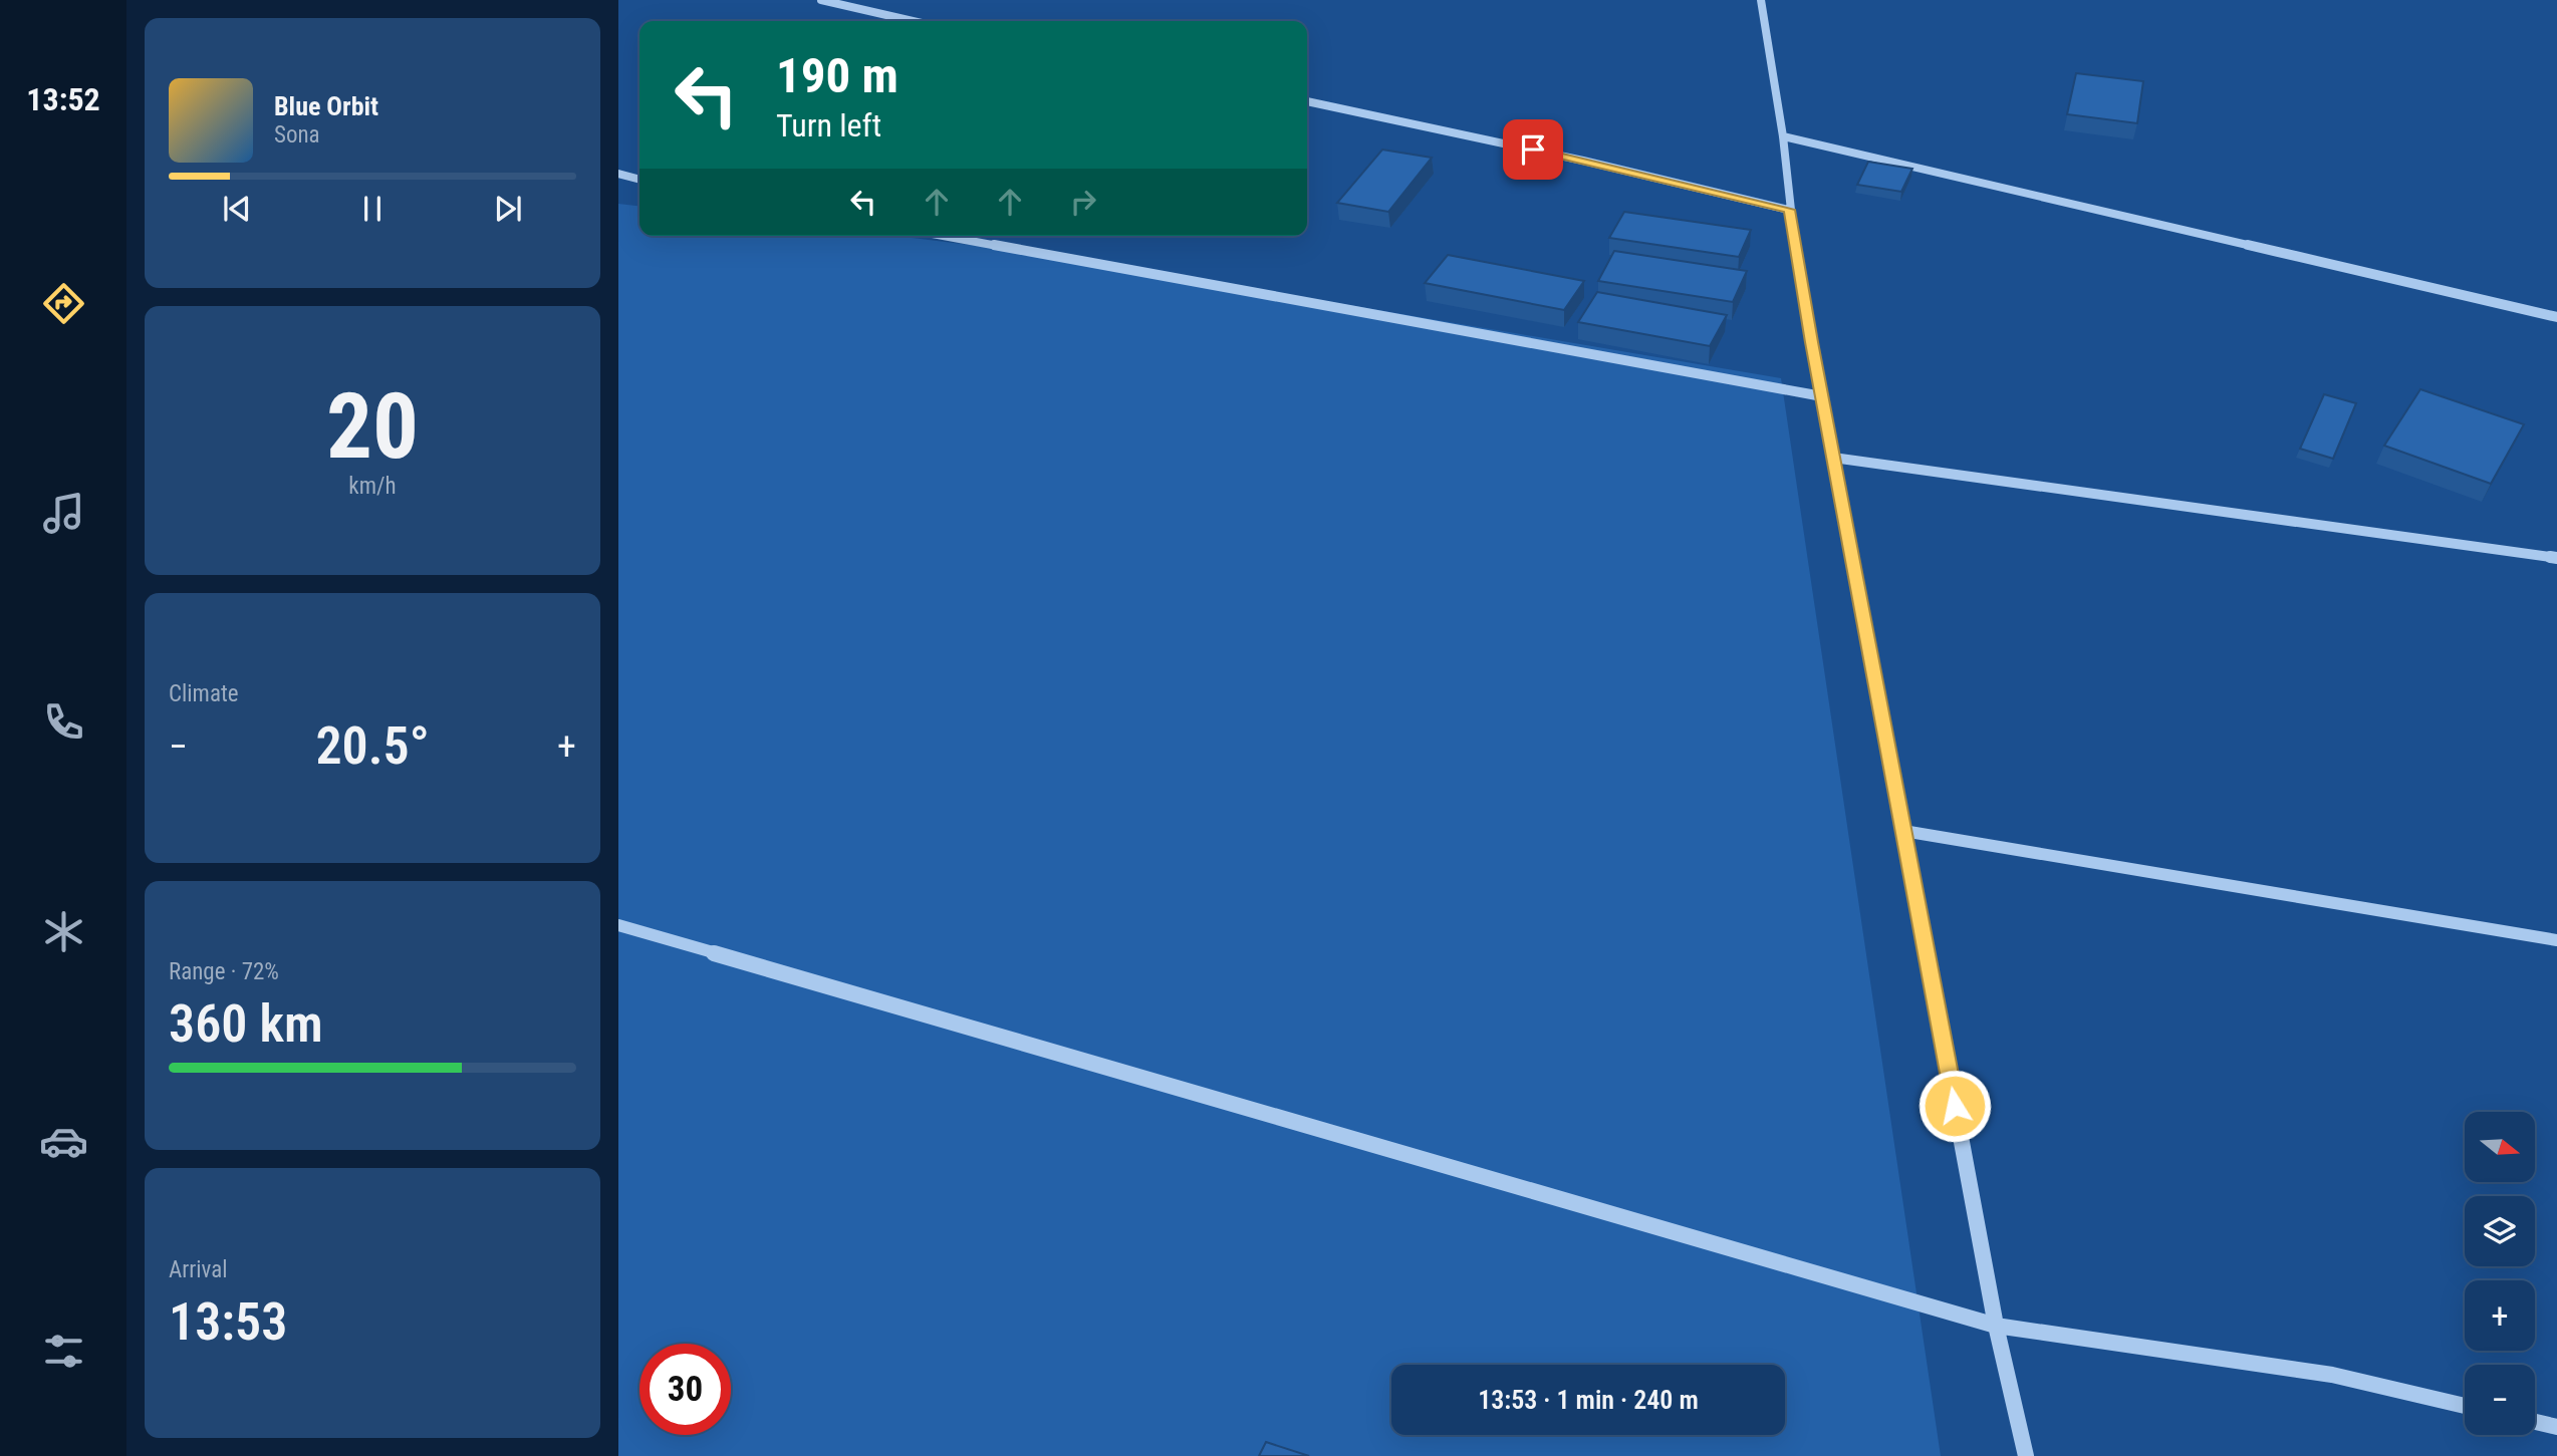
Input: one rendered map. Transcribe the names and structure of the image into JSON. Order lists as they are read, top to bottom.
{
  "north": "right",
  "page": {
    "tabs": "13:52",
    "turn": ["190 m", "Turn left"],
    "song": ["Blue Orbit", "Sona"],
    "tile": [
      ["20", "km/h"],
      "Climate",
      ["Range · 72%", "360 km"],
      ["Arrival", "13:53"]
    ],
    "heat": ["−", "20.5°", "+"],
    "map_buttons": ["+", "−"],
    "limit": "30",
    "trip": "13:53 · 1 min · 240 m"
  }
}
